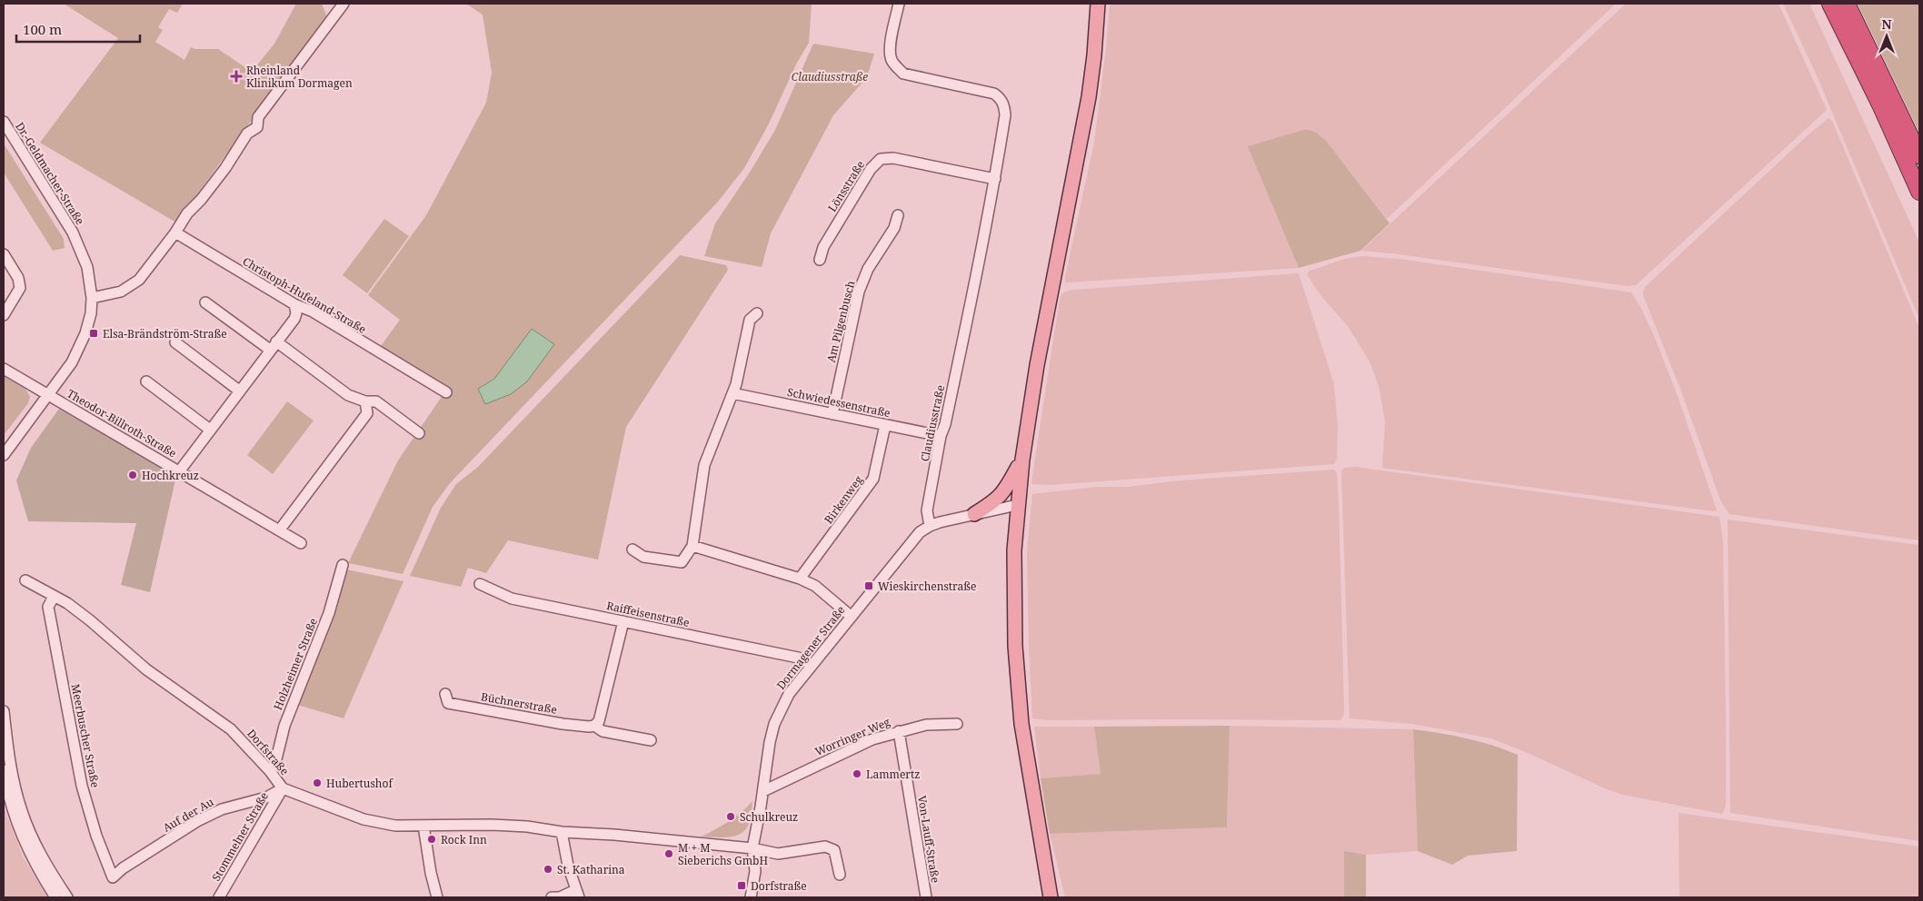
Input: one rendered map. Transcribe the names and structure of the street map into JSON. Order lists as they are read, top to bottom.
{
  "streets": {
    "street": [
      "Dr.-Geldmacher-Straße",
      "Lönsstraße",
      "Christoph-Hufeland-Straße",
      "Am Pilgenbusch",
      "Schwiedessenstraße",
      "Theodor-Billroth-Straße",
      "Claudiusstraße",
      "Birkenweg",
      "Raiffeisenstraße",
      "Dormagener Straße",
      "Holzheimer Straße",
      "Büchnerstraße",
      "Meerbuscher Straße",
      "Worringer Weg",
      "Dorfstraße",
      "Auf der Au",
      "Stommelner Straße",
      "Von-Lauff-Straße"
    ]
  },
  "crossings": [
    ["Dr.-Geldmacher-Straße", "Theodor-Billroth-Straße"],
    ["Lönsstraße", "Claudiusstraße"],
    ["Am Pilgenbusch", "Schwiedessenstraße"],
    ["Schwiedessenstraße", "Claudiusstraße"],
    ["Schwiedessenstraße", "Birkenweg"],
    ["Claudiusstraße", "Dormagener Straße"],
    ["Raiffeisenstraße", "Dormagener Straße"],
    ["Dormagener Straße", "Worringer Weg"],
    ["Dormagener Straße", "Dorfstraße"],
    ["Holzheimer Straße", "Dorfstraße"],
    ["Meerbuscher Straße", "Dorfstraße"],
    ["Meerbuscher Straße", "Auf der Au"],
    ["Worringer Weg", "Von-Lauff-Straße"],
    ["Dorfstraße", "Auf der Au"],
    ["Dorfstraße", "Stommelner Straße"],
    ["Auf der Au", "Stommelner Straße"]
  ],
  "parks": ["Claudiusstraße"],
  "places": {
    "health": ["Rheinland Klinikum Dormagen"],
    "transit": ["Elsa-Brändström-Straße", "Wieskirchenstraße", "Dorfstraße"],
    "other": [
      "Hochkreuz",
      "Lammertz",
      "Hubertushof",
      "Schulkreuz",
      "Rock Inn",
      "M + M Sieberichs GmbH",
      "St. Katharina"
    ]
  },
  "scale_bar": "100 m",
  "north": "top"
}
